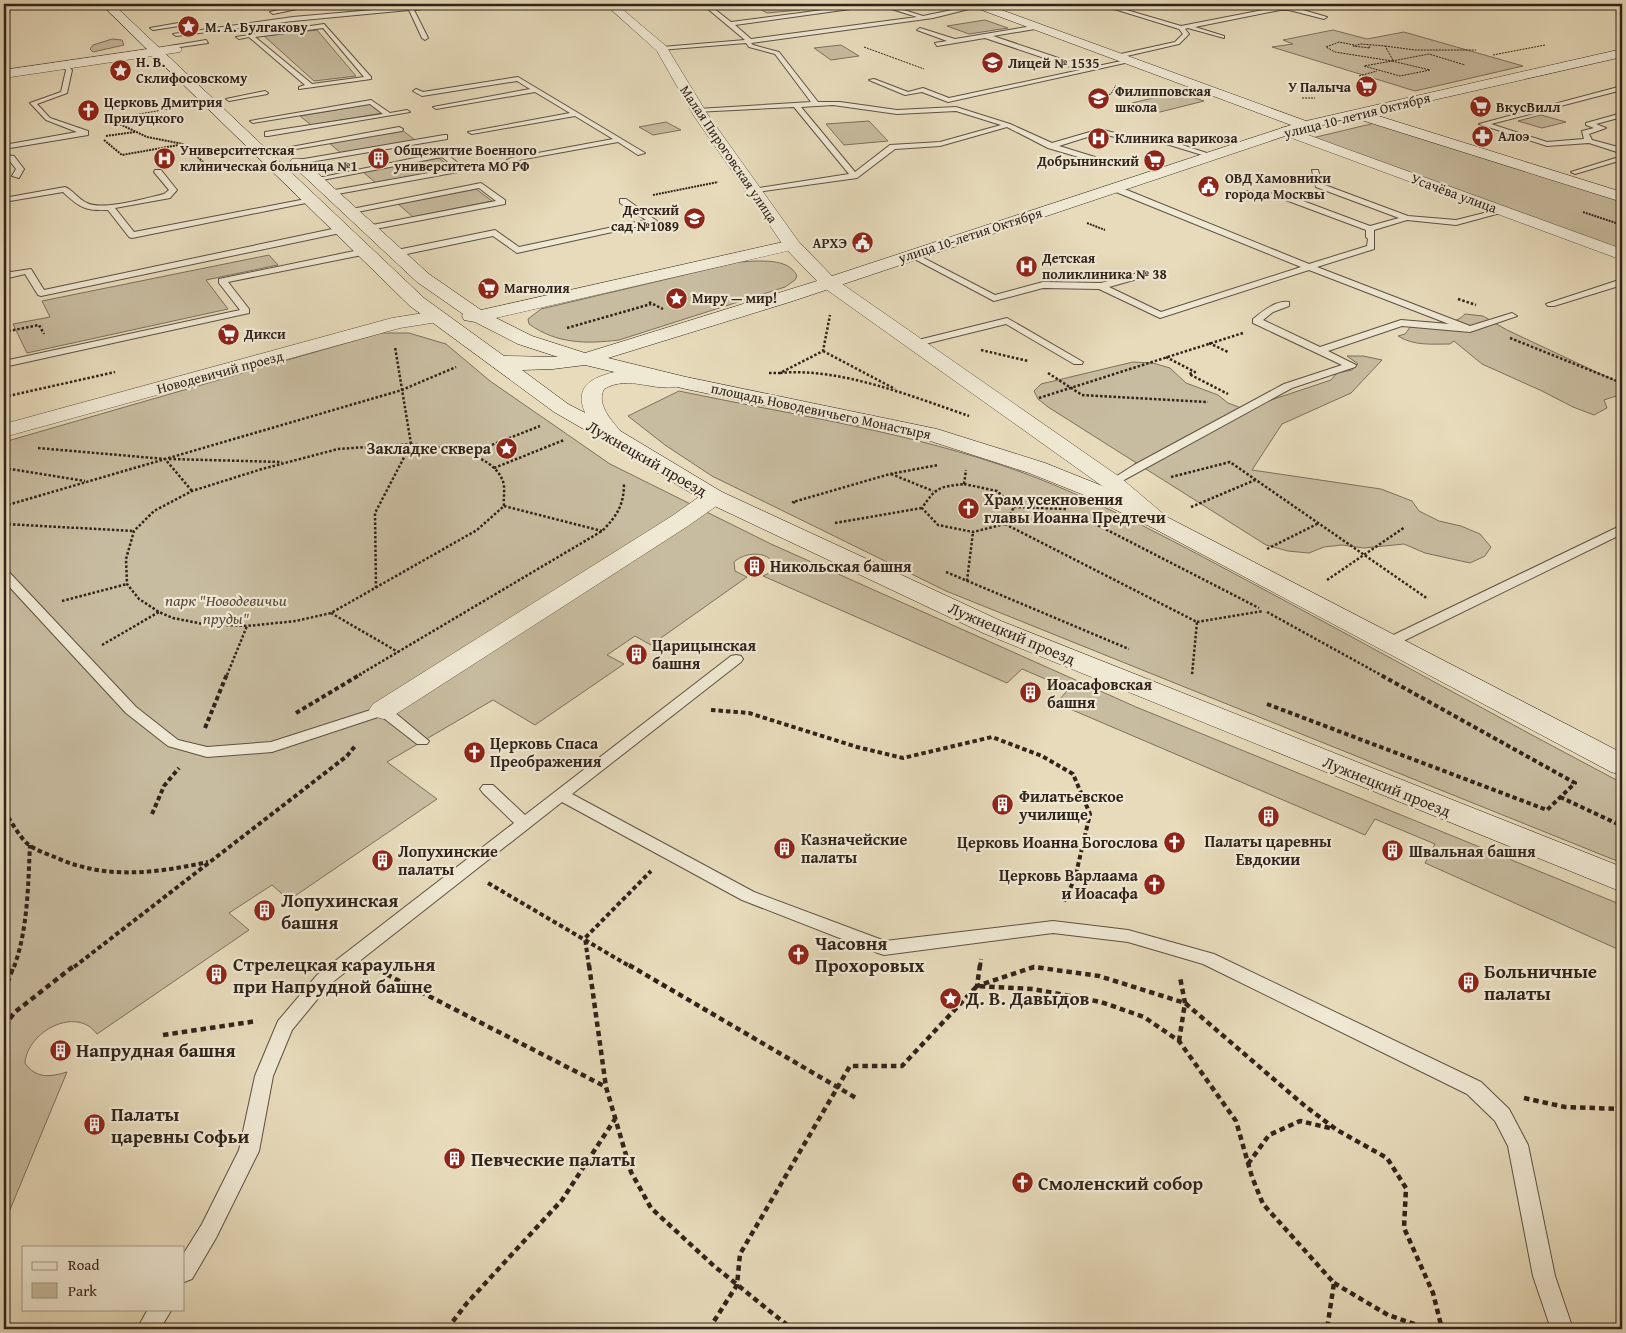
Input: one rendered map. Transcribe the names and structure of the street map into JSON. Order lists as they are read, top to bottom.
{
  "streets": {
    "street": [
      "улица 10-летия Октября",
      "Малая Пироговская улица",
      "Усачёва улица",
      "Новодевичий проезд",
      "площадь Новодевичьего Монастыря",
      "Лужнецкий проезд"
    ]
  },
  "crossings": [
    ["улица 10-летия Октября", "Малая Пироговская улица"],
    ["улица 10-летия Октября", "Усачёва улица"],
    ["улица 10-летия Октября", "Новодевичий проезд"],
    ["улица 10-летия Октября", "площадь Новодевичьего Монастыря"],
    ["улица 10-летия Октября", "Лужнецкий проезд"],
    ["Малая Пироговская улица", "Новодевичий проезд"],
    ["Новодевичий проезд", "площадь Новодевичьего Монастыря"],
    ["Новодевичий проезд", "Лужнецкий проезд"]
  ],
  "parks": ["парк \"Новодевичьи пруды\""],
  "places": {
    "place": [
      "М. А. Булгакову",
      "Н. В. Склифосовскому",
      "Миру — мир!",
      "Закладке сквера",
      "Д. В. Давыдов"
    ],
    "school or university": ["Лицей № 1535", "Филипповская школа", "Детский сад №1089"],
    "supermarket": [
      "У Палыча",
      "ВкусВилл",
      "Добрынинский",
      "Магнолия",
      "Дикси"
    ],
    "church": [
      "Церковь Дмитрия Прилуцкого",
      "Храм усекновения главы Иоанна Предтечи",
      "Церковь Спаса Преображения",
      "Церковь Иоанна Богослова",
      "Церковь Варлаама и Иоасафа",
      "Часовня Прохоровых",
      "Смоленский собор"
    ],
    "pharmacy": ["Алоэ"],
    "hospital": ["Клиника варикоза", "Университетская клиническая больница №1", "Детская поликлиника № 38"],
    "building": [
      "Общежитие Военного университета МО РФ",
      "Никольская башня",
      "Царицынская башня",
      "Иоасафовская башня",
      "Филатьевское училище",
      "Палаты царевны Евдокии",
      "Казначейские палаты",
      "Швальная башня",
      "Лопухинские палаты",
      "Лопухинская башня",
      "Стрелецкая караульня при Напрудной башне",
      "Больничные палаты",
      "Напрудная башня",
      "Палаты царевны Софьи",
      "Певческие палаты"
    ],
    "public building": ["ОВД Хамовники города Москвы", "АРХЭ"]
  },
  "legend": ["Road", "Park"]
}
